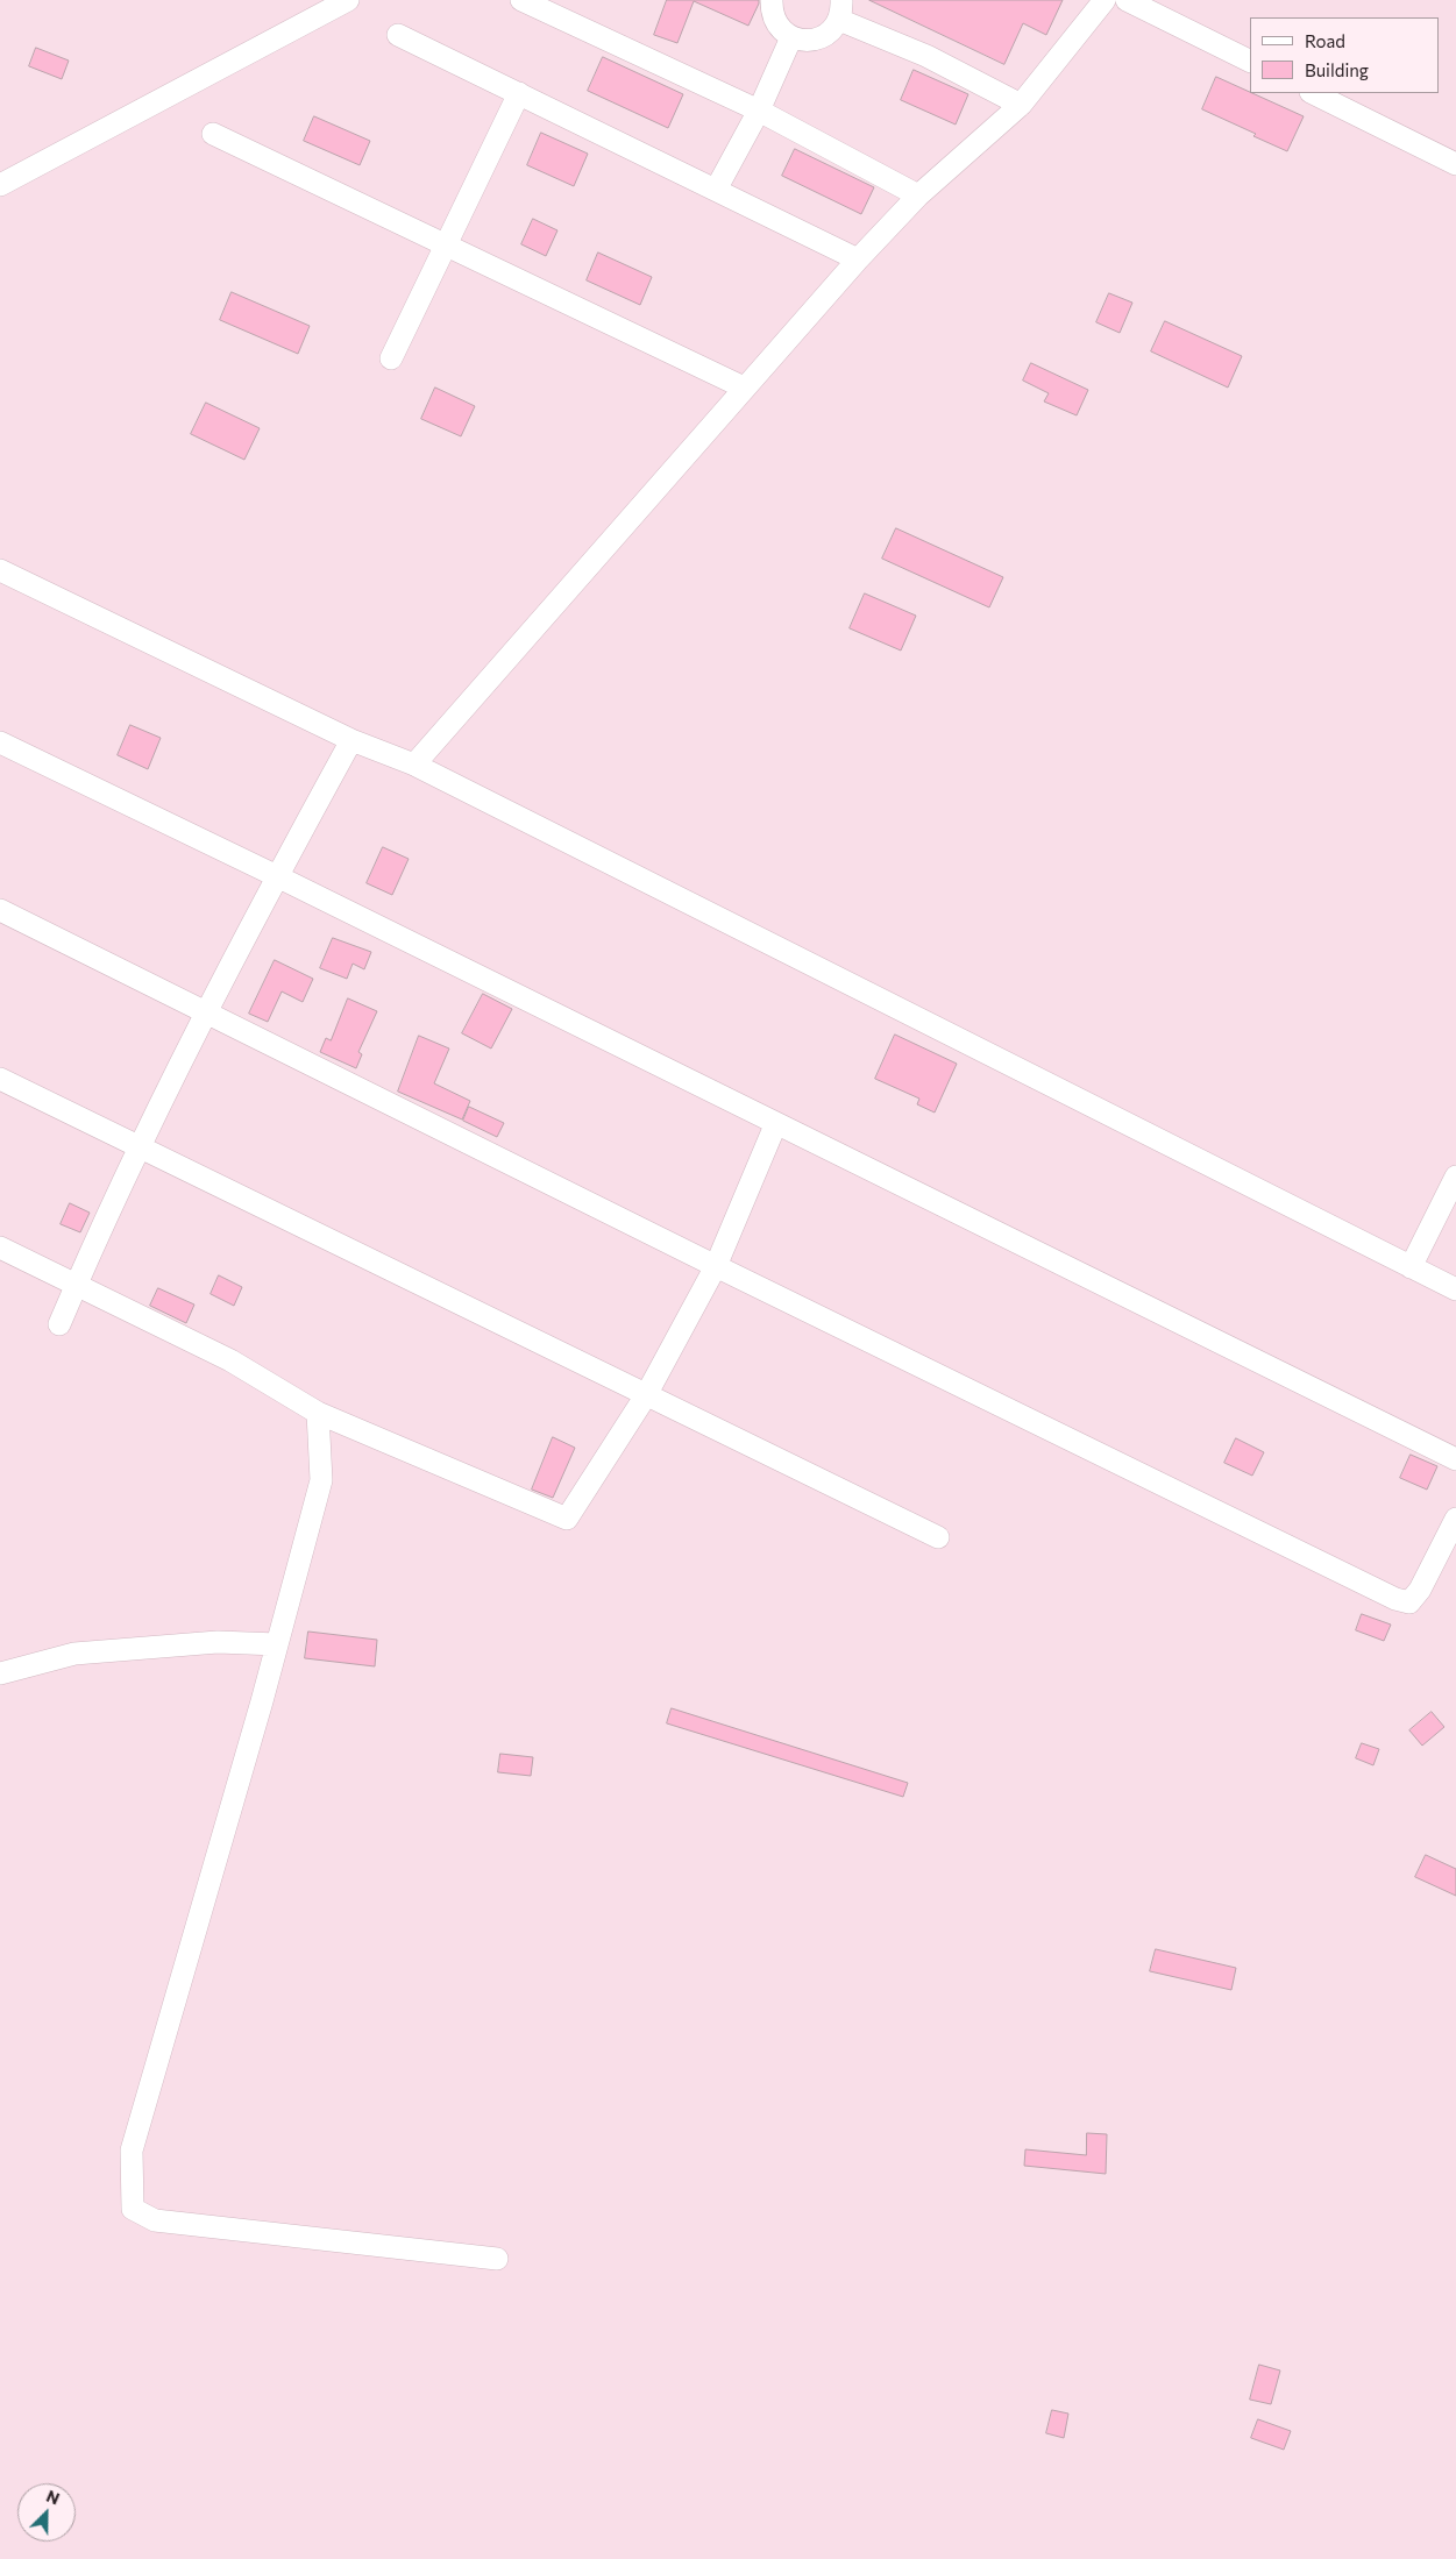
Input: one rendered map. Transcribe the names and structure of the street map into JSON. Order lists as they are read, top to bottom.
{
  "legend": ["Road", "Building"],
  "north": "top right"
}
